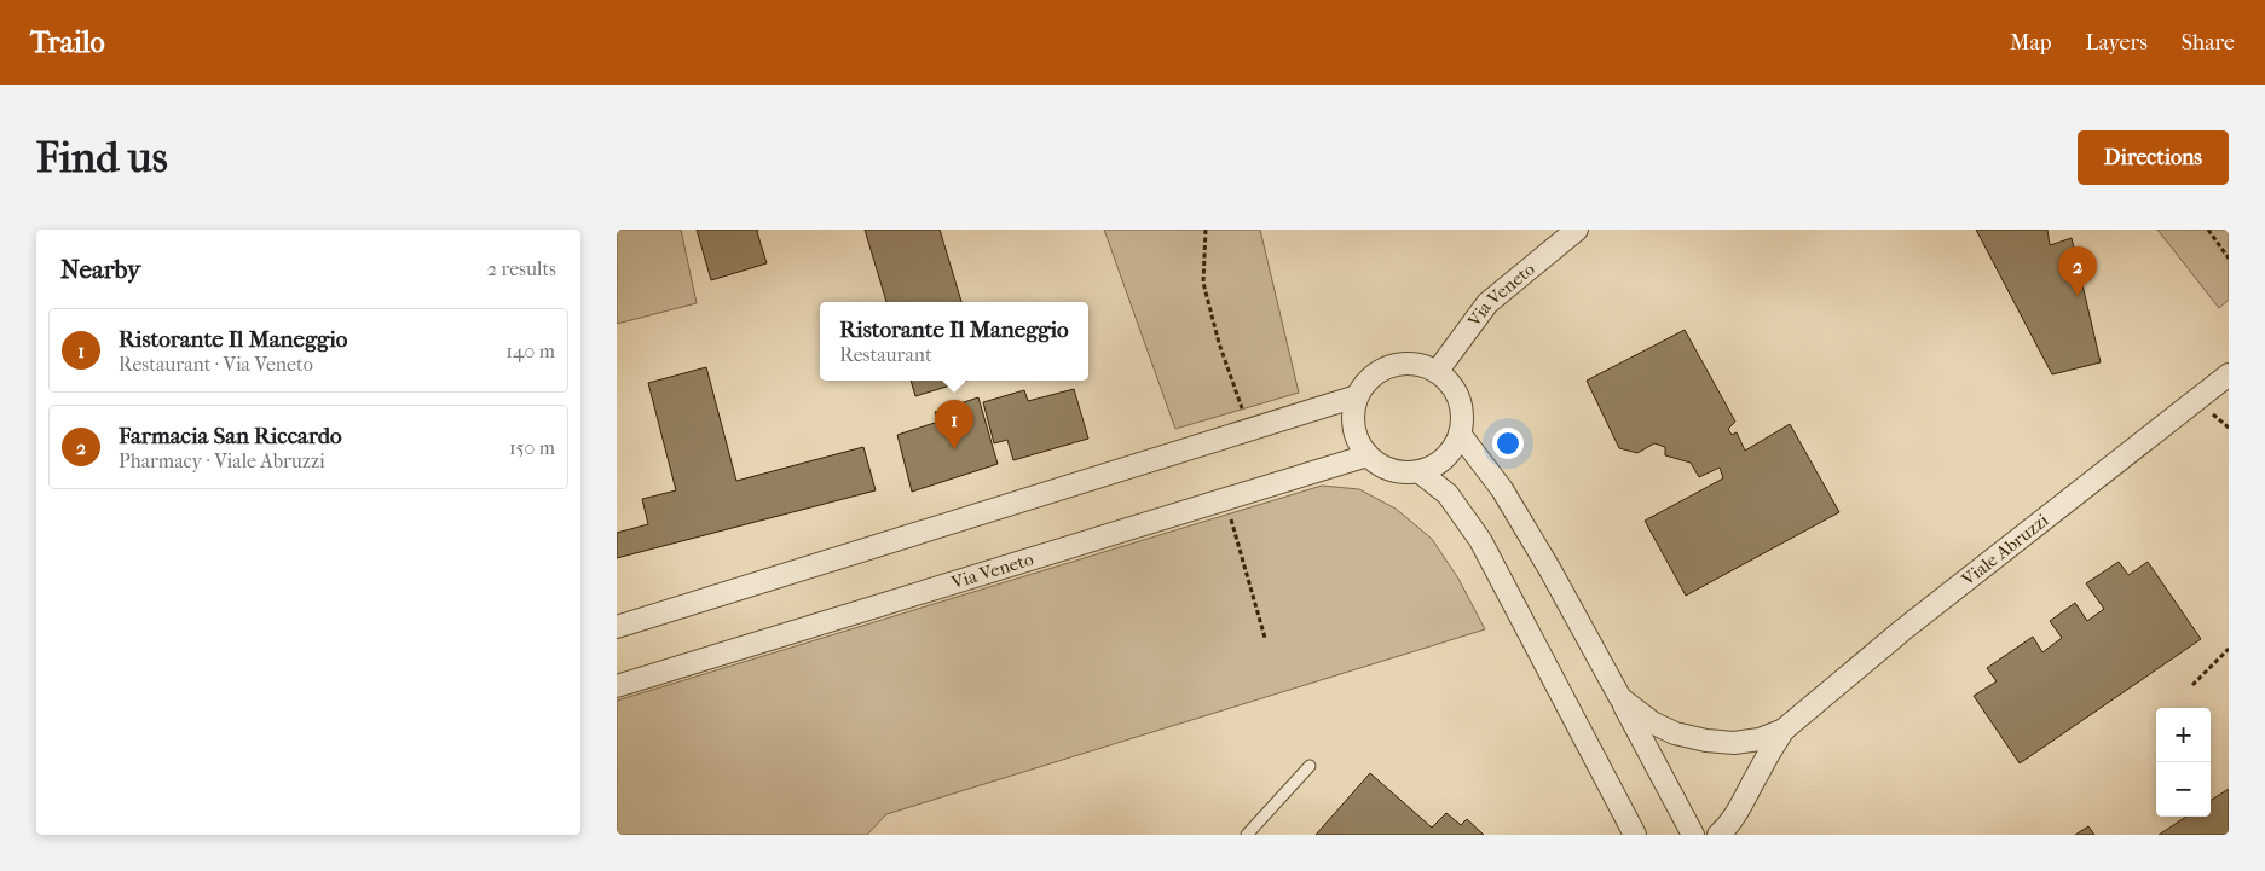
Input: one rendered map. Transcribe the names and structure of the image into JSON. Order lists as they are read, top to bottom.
{
  "streets": {
    "street": ["Via Veneto", "Viale Abruzzi"]
  },
  "page": {
    "header": "Trailo",
    "nav": ["Map", "Layers", "Share"],
    "buttons": "Directions",
    "title": "Find us",
    "heading": ["Nearby", "2 results"],
    "pins": ["2", "1"],
    "popup": ["Ristorante Il Maneggio", "Restaurant"],
    "list": [
      {
        "mark": "1",
        "name": "Ristorante Il Maneggio",
        "note": "Restaurant · Via Veneto",
        "value": "140 m"
      },
      {
        "mark": "2",
        "name": "Farmacia San Riccardo",
        "note": "Pharmacy · Viale Abruzzi",
        "value": "150 m"
      }
    ],
    "map_buttons": ["+", "−"]
  }
}
